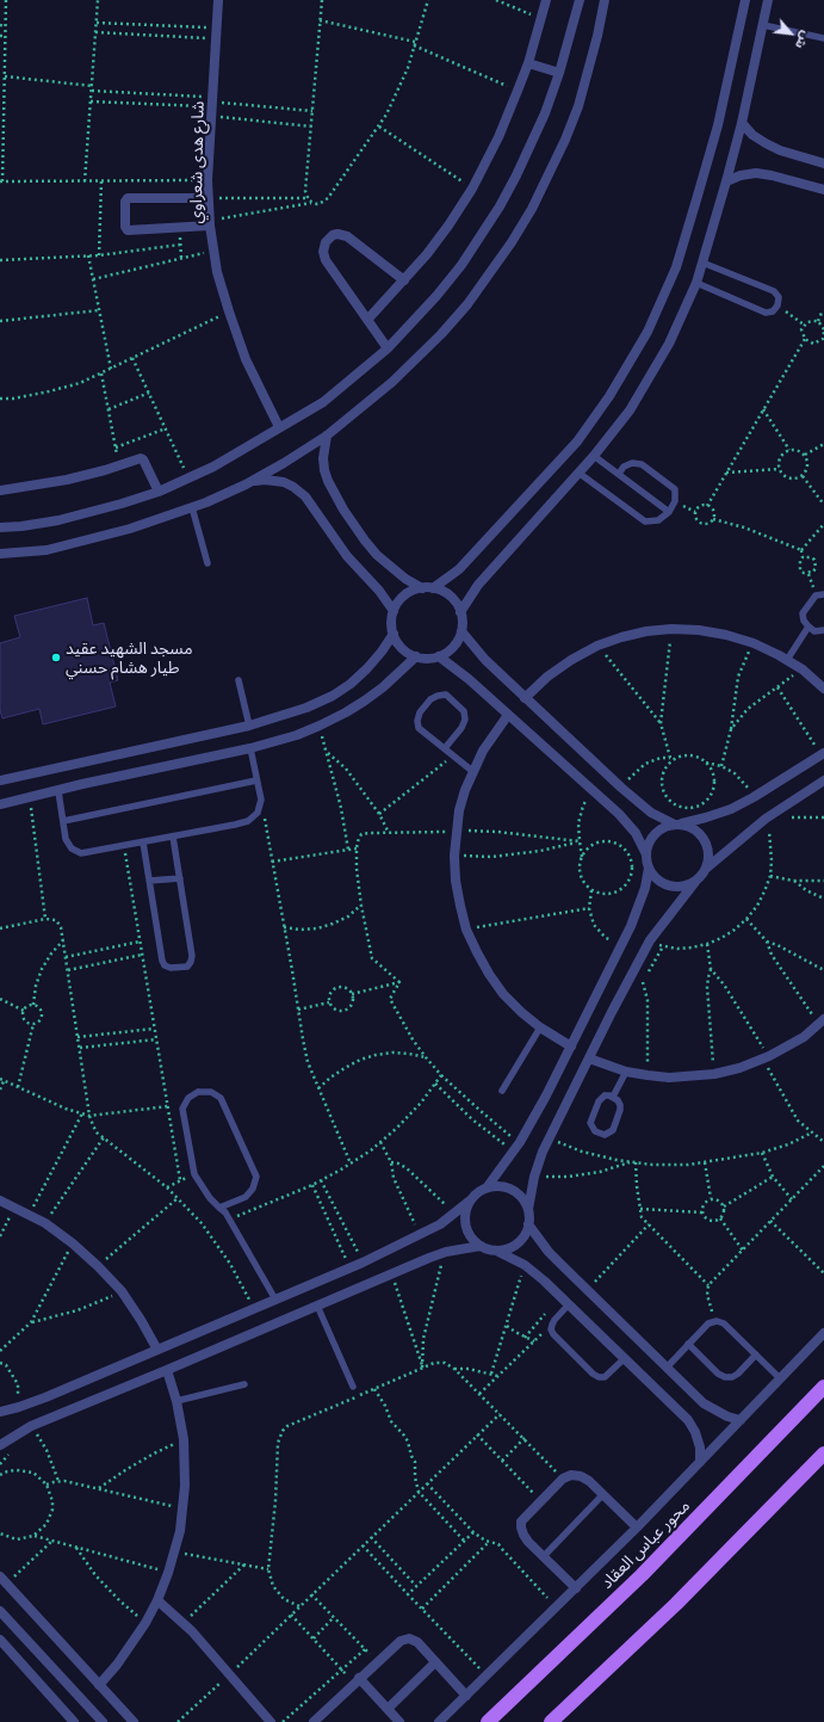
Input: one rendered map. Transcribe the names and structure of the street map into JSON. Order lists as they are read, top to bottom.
{
  "streets": {
    "main road": ["محور عباس العقاد"],
    "street": ["شارع هدى شعراوي"]
  },
  "places": ["مسجد الشهيد عقيد طيار هشام حسني"],
  "north": "bottom right"
}
